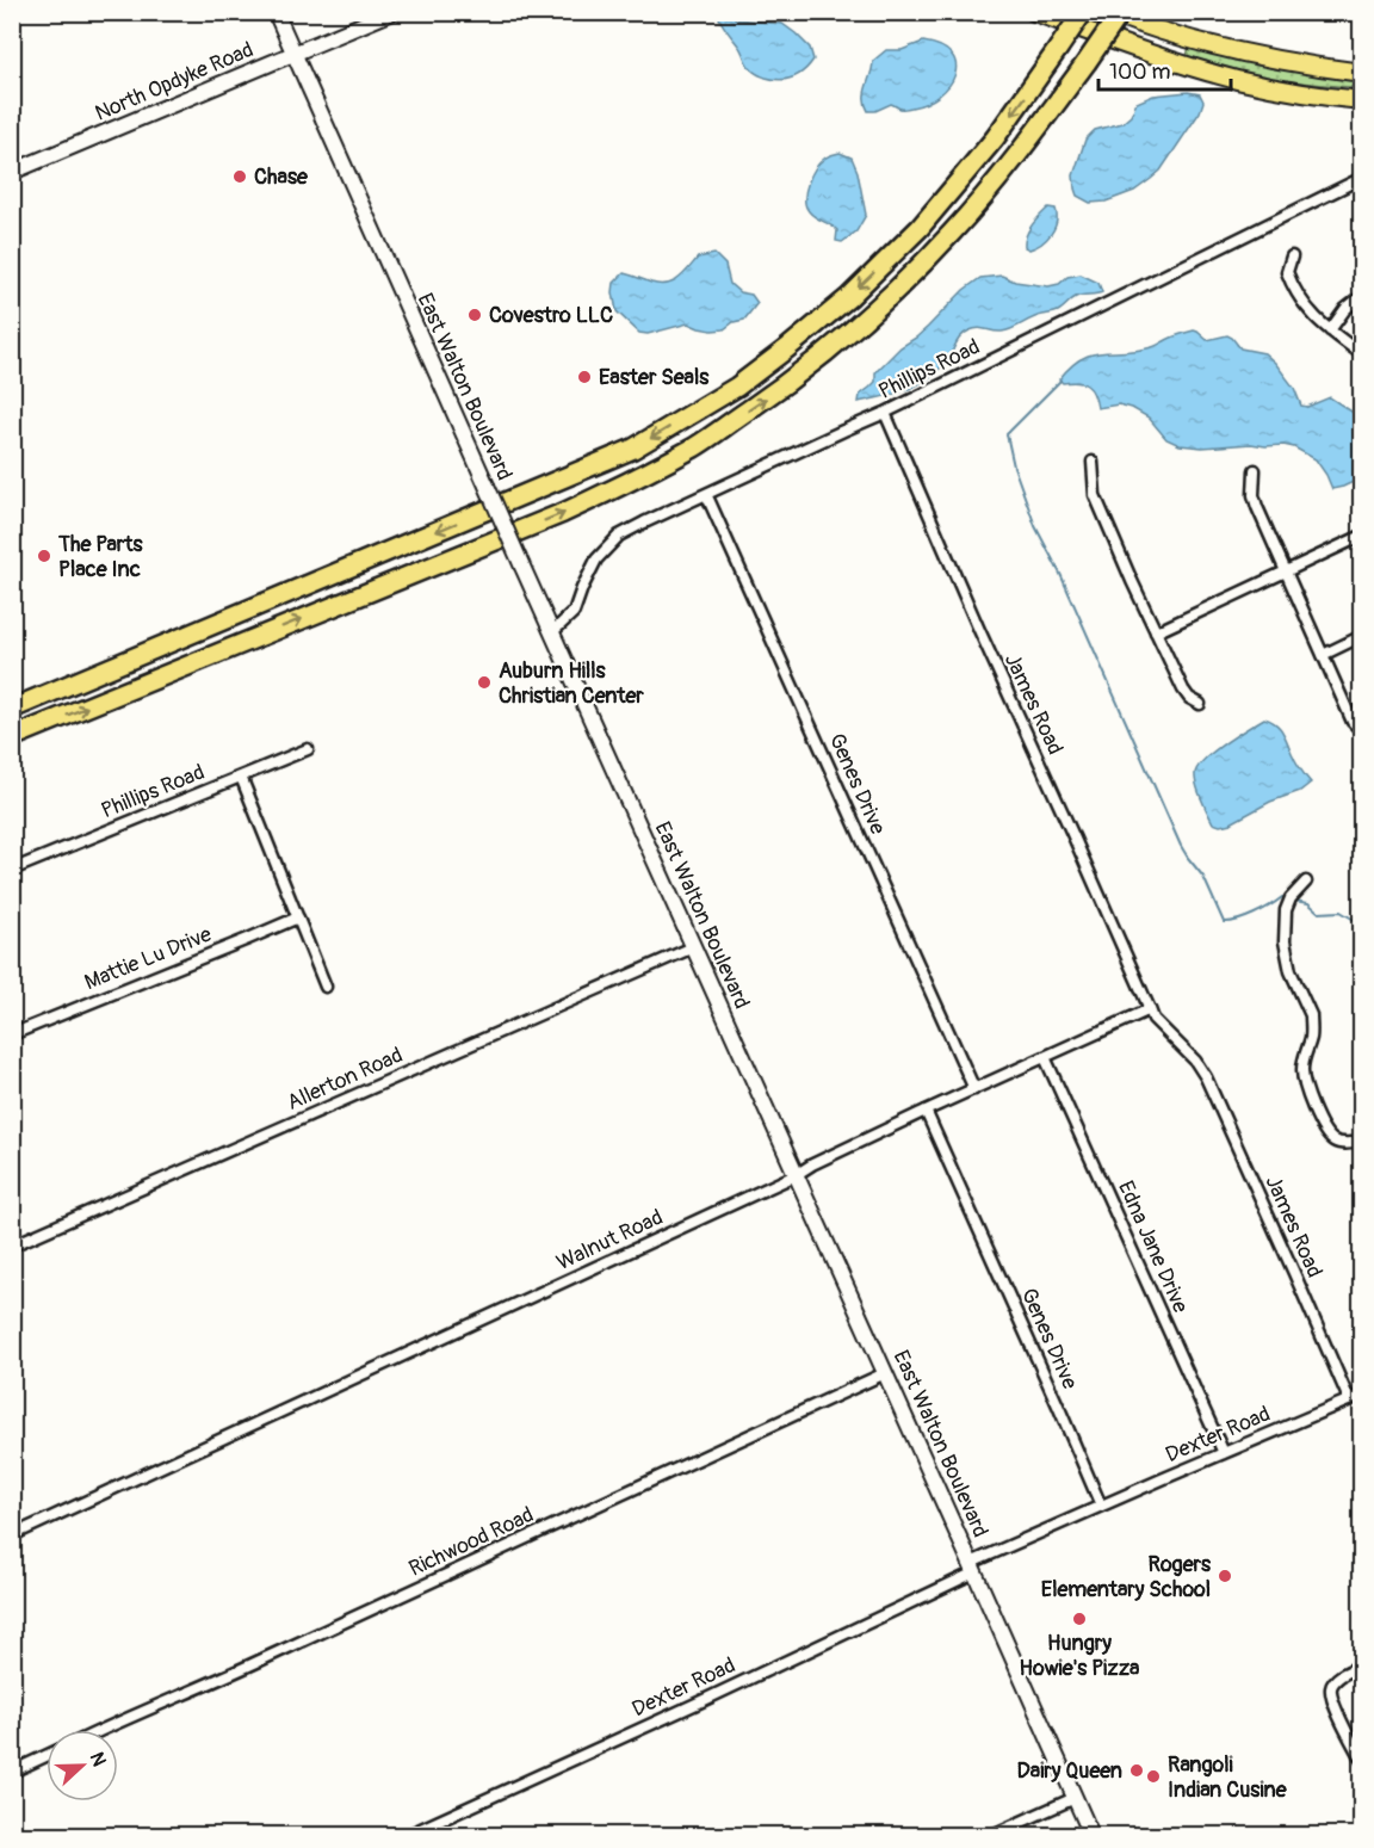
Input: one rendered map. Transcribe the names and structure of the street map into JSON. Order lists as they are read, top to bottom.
{
  "streets": {
    "main road": ["North Opdyke Road", "East Walton Boulevard"],
    "street": [
      "Phillips Road",
      "James Road",
      "Genes Drive",
      "Mattie Lu Drive",
      "Allerton Road",
      "Walnut Road",
      "Edna Jane Drive",
      "Dexter Road",
      "Richwood Road"
    ]
  },
  "crossings": [
    ["North Opdyke Road", "East Walton Boulevard"],
    ["Phillips Road", "East Walton Boulevard"],
    ["Phillips Road", "James Road"],
    ["Phillips Road", "Genes Drive"],
    ["East Walton Boulevard", "Allerton Road"],
    ["East Walton Boulevard", "Walnut Road"],
    ["East Walton Boulevard", "Dexter Road"],
    ["East Walton Boulevard", "Richwood Road"],
    ["James Road", "Walnut Road"],
    ["James Road", "Dexter Road"],
    ["Genes Drive", "Walnut Road"],
    ["Genes Drive", "Dexter Road"],
    ["Walnut Road", "Edna Jane Drive"],
    ["Edna Jane Drive", "Dexter Road"]
  ],
  "places": [
    "Chase",
    "Covestro LLC",
    "Easter Seals",
    "The Parts Place Inc",
    "Auburn Hills Christian Center",
    "Rogers Elementary School",
    "Hungry Howie's Pizza",
    "Dairy Queen",
    "Rangoli Indian Cusine"
  ],
  "scale_bar": "100 m",
  "north": "right"
}
